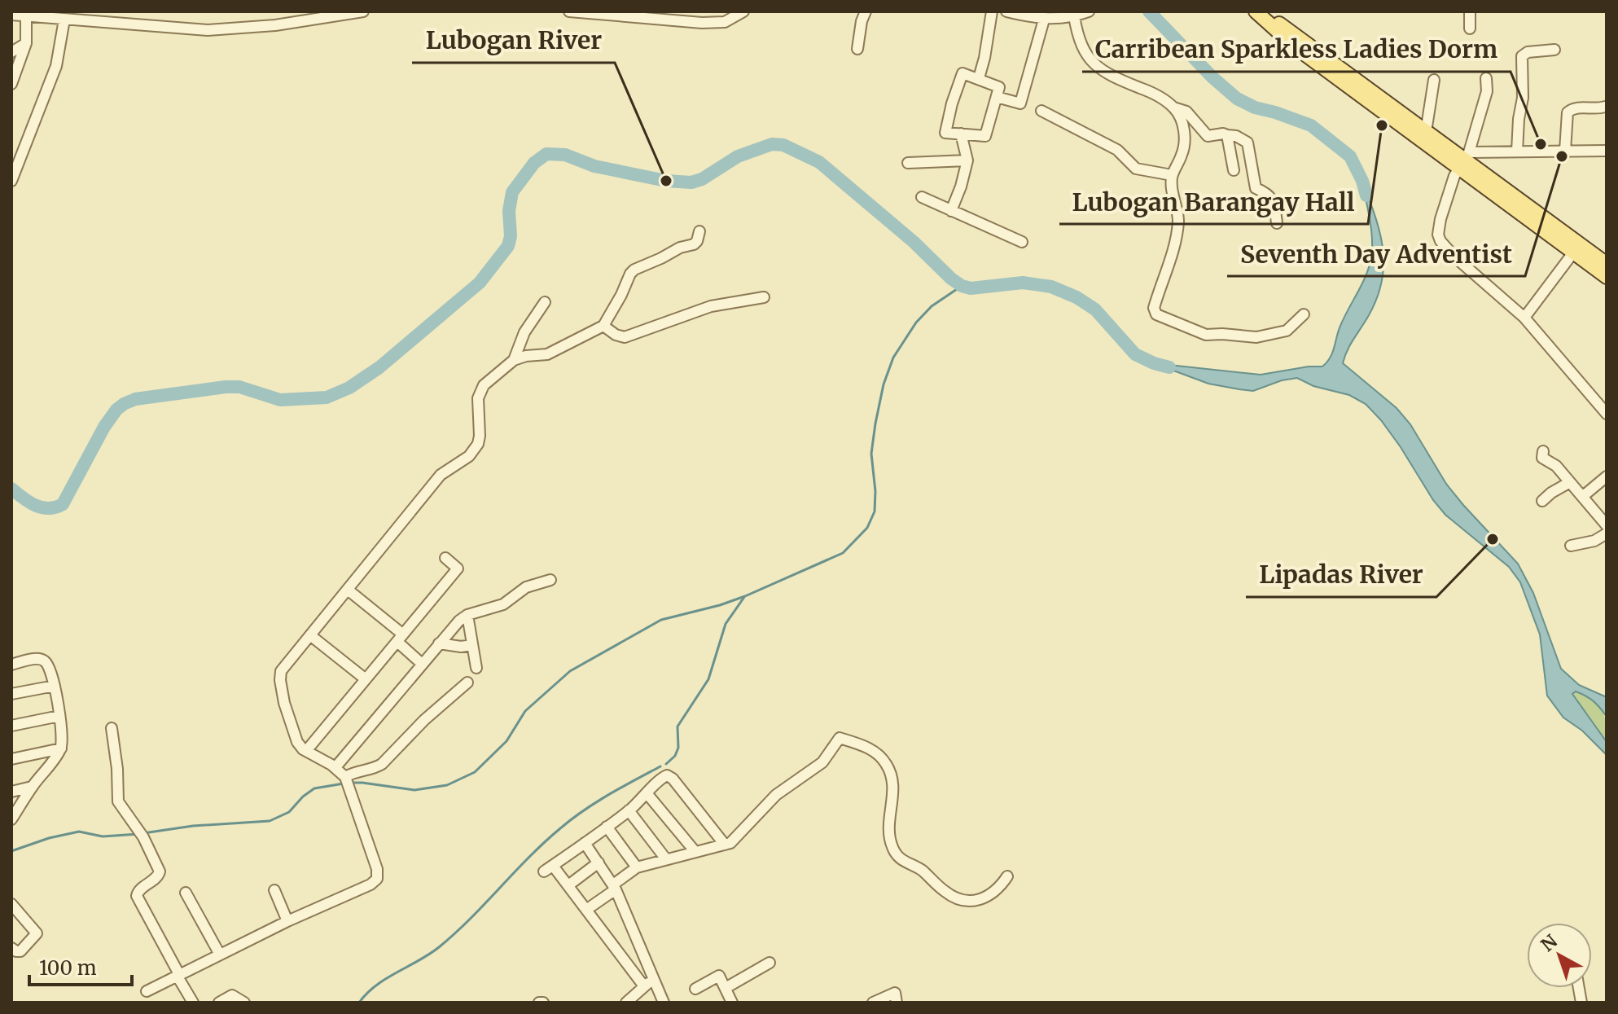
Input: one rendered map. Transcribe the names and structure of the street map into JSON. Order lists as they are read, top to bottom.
{
  "places": [
    "Lubogan Barangay Hall",
    "Carribean Sparkless Ladies Dorm",
    "Seventh Day Adventist",
    "Lubogan River",
    "Lipadas River"
  ],
  "scale_bar": "100 m",
  "north": "top left"
}
